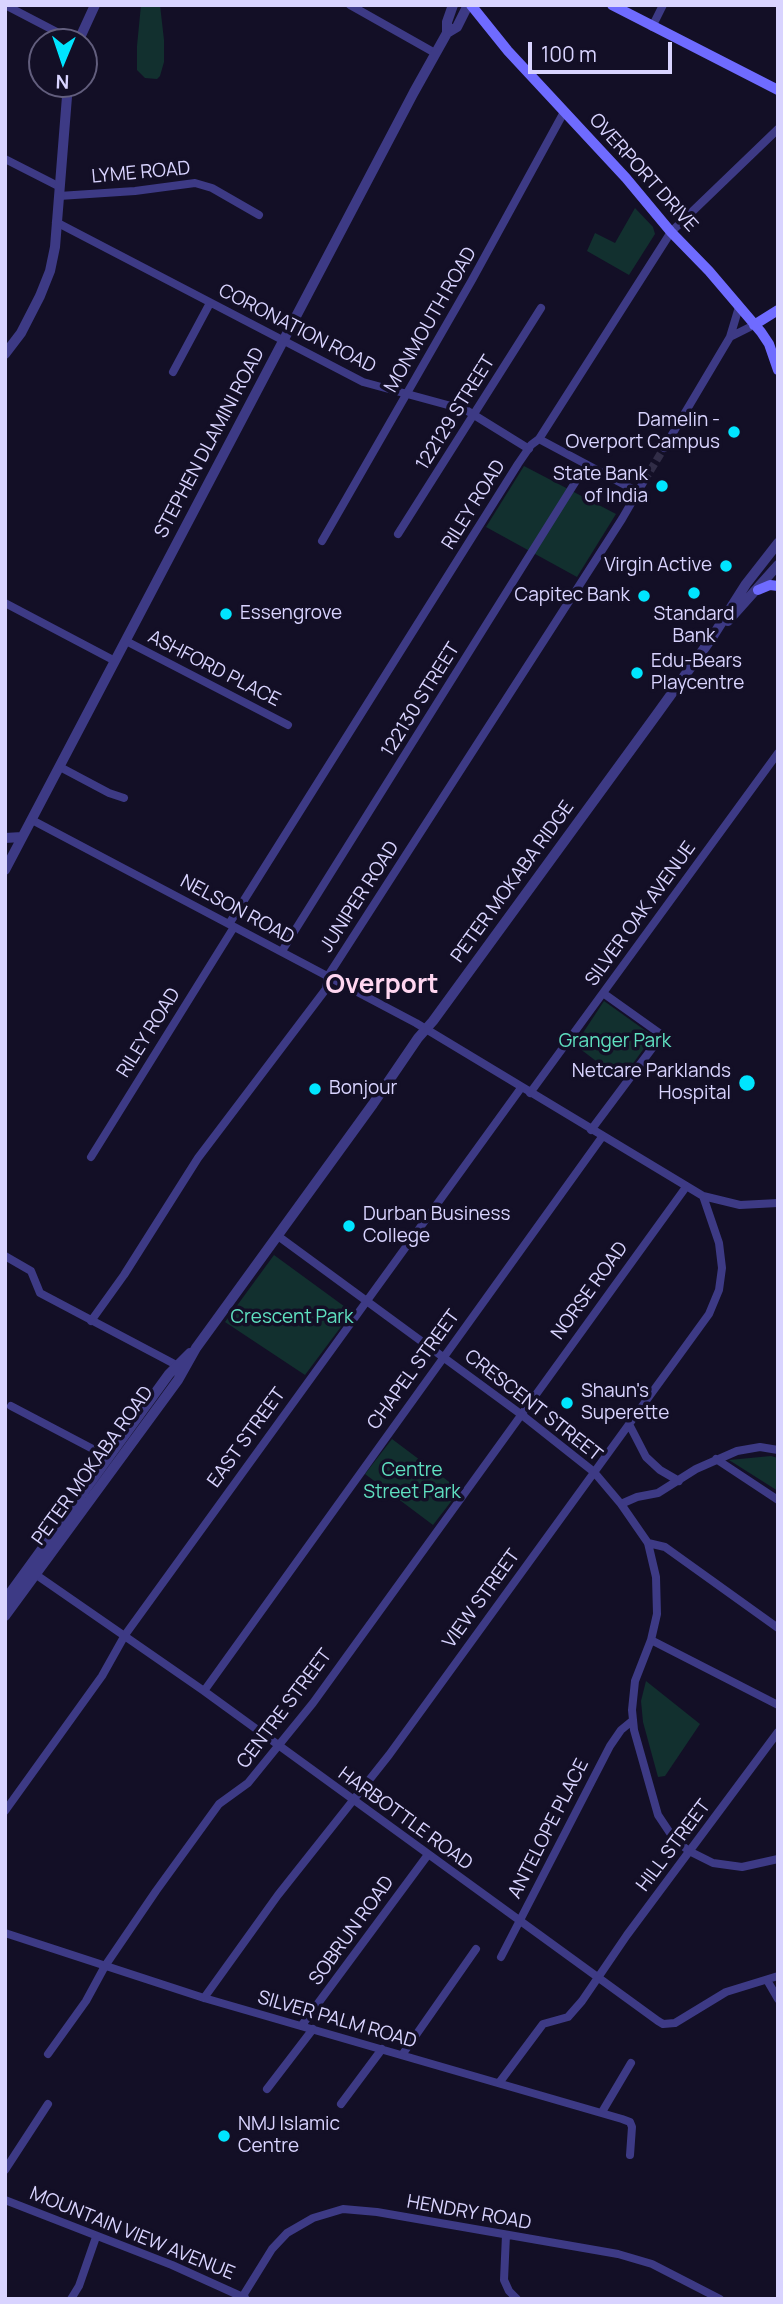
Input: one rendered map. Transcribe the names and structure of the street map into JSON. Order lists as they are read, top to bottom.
{
  "streets": {
    "main road": ["OVERPORT DRIVE"],
    "street": [
      "LYME ROAD",
      "MONMOUTH ROAD",
      "CORONATION ROAD",
      "122129 STREET",
      "STEPHEN DLAMINI ROAD",
      "RILEY ROAD",
      "ASHFORD PLACE",
      "122130 STREET",
      "PETER MOKABA RIDGE",
      "JUNIPER ROAD",
      "NELSON ROAD",
      "SILVER OAK AVENUE",
      "NORSE ROAD",
      "CHAPEL STREET",
      "CRESCENT STREET",
      "EAST STREET",
      "PETER MOKABA ROAD",
      "VIEW STREET",
      "CENTRE STREET",
      "HARBOTTLE ROAD",
      "ANTELOPE PLACE",
      "HILL STREET",
      "SOBRUN ROAD",
      "SILVER PALM ROAD",
      "HENDRY ROAD",
      "MOUNTAIN VIEW AVENUE"
    ]
  },
  "crossings": [
    ["OVERPORT DRIVE", "MONMOUTH ROAD"],
    ["OVERPORT DRIVE", "STEPHEN DLAMINI ROAD"],
    ["OVERPORT DRIVE", "RILEY ROAD"],
    ["MONMOUTH ROAD", "CORONATION ROAD"],
    ["CORONATION ROAD", "122129 STREET"],
    ["CORONATION ROAD", "STEPHEN DLAMINI ROAD"],
    ["CORONATION ROAD", "RILEY ROAD"],
    ["STEPHEN DLAMINI ROAD", "ASHFORD PLACE"],
    ["STEPHEN DLAMINI ROAD", "NELSON ROAD"],
    ["RILEY ROAD", "NELSON ROAD"],
    ["122130 STREET", "NELSON ROAD"],
    ["PETER MOKABA RIDGE", "NELSON ROAD"],
    ["PETER MOKABA RIDGE", "CRESCENT STREET"],
    ["PETER MOKABA RIDGE", "PETER MOKABA ROAD"],
    ["JUNIPER ROAD", "NELSON ROAD"],
    ["NELSON ROAD", "SILVER OAK AVENUE"],
    ["NELSON ROAD", "NORSE ROAD"],
    ["NELSON ROAD", "CHAPEL STREET"],
    ["NELSON ROAD", "EAST STREET"],
    ["NELSON ROAD", "VIEW STREET"],
    ["NORSE ROAD", "CRESCENT STREET"],
    ["NORSE ROAD", "CENTRE STREET"],
    ["CHAPEL STREET", "CRESCENT STREET"],
    ["CHAPEL STREET", "HARBOTTLE ROAD"],
    ["CRESCENT STREET", "EAST STREET"],
    ["CRESCENT STREET", "VIEW STREET"],
    ["CRESCENT STREET", "CENTRE STREET"],
    ["CRESCENT STREET", "ANTELOPE PLACE"],
    ["CRESCENT STREET", "HILL STREET"],
    ["EAST STREET", "HARBOTTLE ROAD"],
    ["PETER MOKABA ROAD", "HARBOTTLE ROAD"],
    ["VIEW STREET", "HARBOTTLE ROAD"],
    ["VIEW STREET", "SILVER PALM ROAD"],
    ["CENTRE STREET", "HARBOTTLE ROAD"],
    ["CENTRE STREET", "SILVER PALM ROAD"],
    ["HARBOTTLE ROAD", "ANTELOPE PLACE"],
    ["HARBOTTLE ROAD", "HILL STREET"],
    ["HARBOTTLE ROAD", "SOBRUN ROAD"],
    ["HILL STREET", "SILVER PALM ROAD"],
    ["SOBRUN ROAD", "SILVER PALM ROAD"],
    ["HENDRY ROAD", "MOUNTAIN VIEW AVENUE"]
  ],
  "districts": ["Overport"],
  "parks": ["Granger Park", "Crescent Park", "Centre Street Park"],
  "places": [
    "Damelin - Overport Campus",
    "State Bank of India",
    "Virgin Active",
    "Standard Bank",
    "Capitec Bank",
    "Essengrove",
    "Edu-Bears Playcentre",
    "Netcare Parklands Hospital",
    "Bonjour",
    "Durban Business College",
    "Shaun's Superette",
    "NMJ Islamic Centre"
  ],
  "scale_bar": "100 m",
  "north": "bottom"
}
